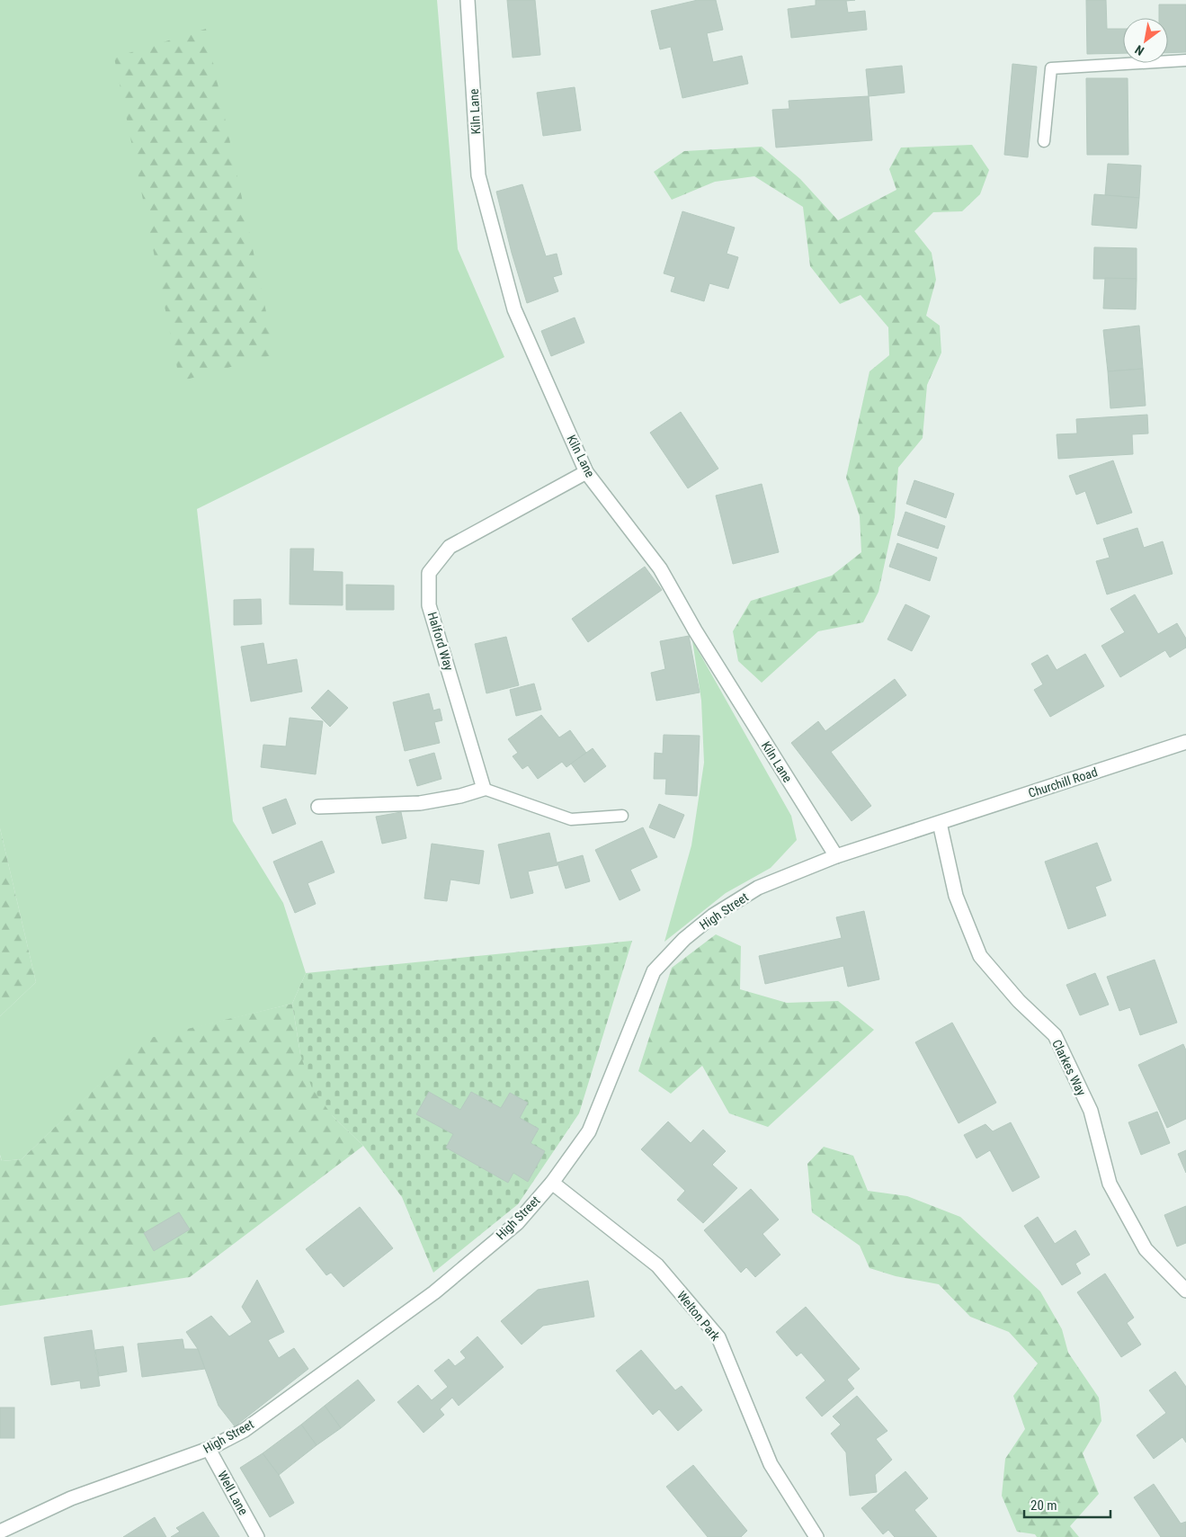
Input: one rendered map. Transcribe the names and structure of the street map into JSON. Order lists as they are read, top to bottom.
{
  "streets": {
    "street": [
      "Kiln Lane",
      "Halford Way",
      "Churchill Road",
      "High Street",
      "Clarkes Way",
      "Welton Park",
      "Well Lane"
    ]
  },
  "crossings": [
    ["Kiln Lane", "Halford Way"],
    ["Kiln Lane", "High Street"],
    ["Churchill Road", "High Street"],
    ["Churchill Road", "Clarkes Way"],
    ["High Street", "Clarkes Way"],
    ["High Street", "Welton Park"],
    ["High Street", "Well Lane"]
  ],
  "scale_bar": "20 m",
  "north": "bottom left"
}
